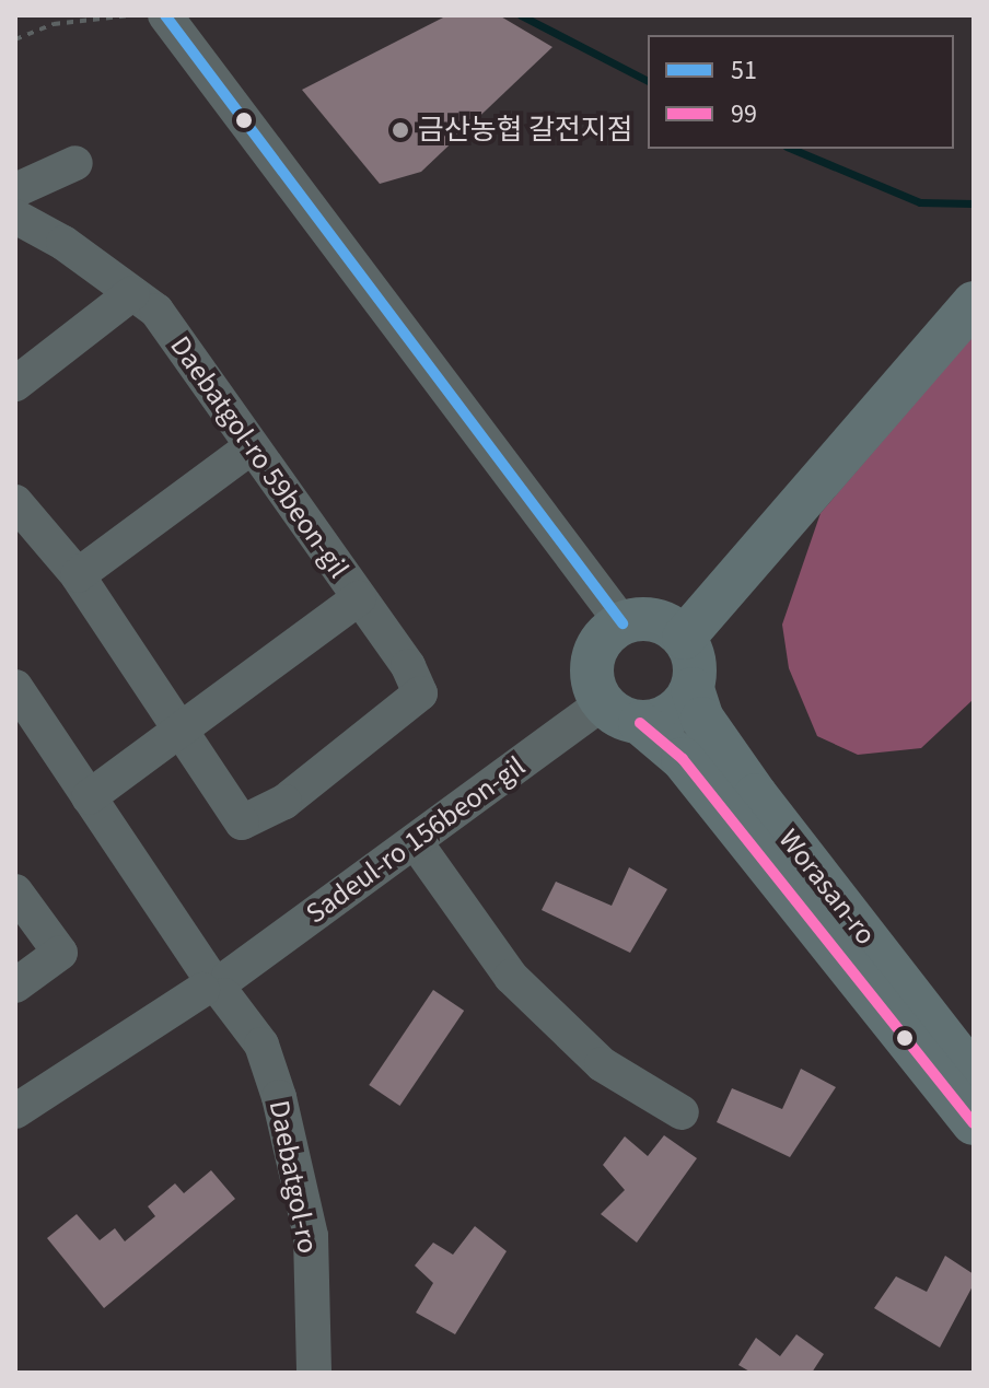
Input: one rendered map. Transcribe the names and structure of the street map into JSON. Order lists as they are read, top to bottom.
{
  "streets": {
    "main road": ["Worasan-ro"],
    "street": ["Daebatgol-ro 59beon-gil", "Sadeul-ro 156beon-gil", "Daebatgol-ro"]
  },
  "crossings": [
    ["Daebatgol-ro 59beon-gil", "Daebatgol-ro"],
    ["Sadeul-ro 156beon-gil", "Worasan-ro"],
    ["Sadeul-ro 156beon-gil", "Daebatgol-ro"]
  ],
  "places": ["금산농협 갈전지점"],
  "lines": ["transit line 51", "transit line 99"],
  "legend": ["51", "99"]
}
